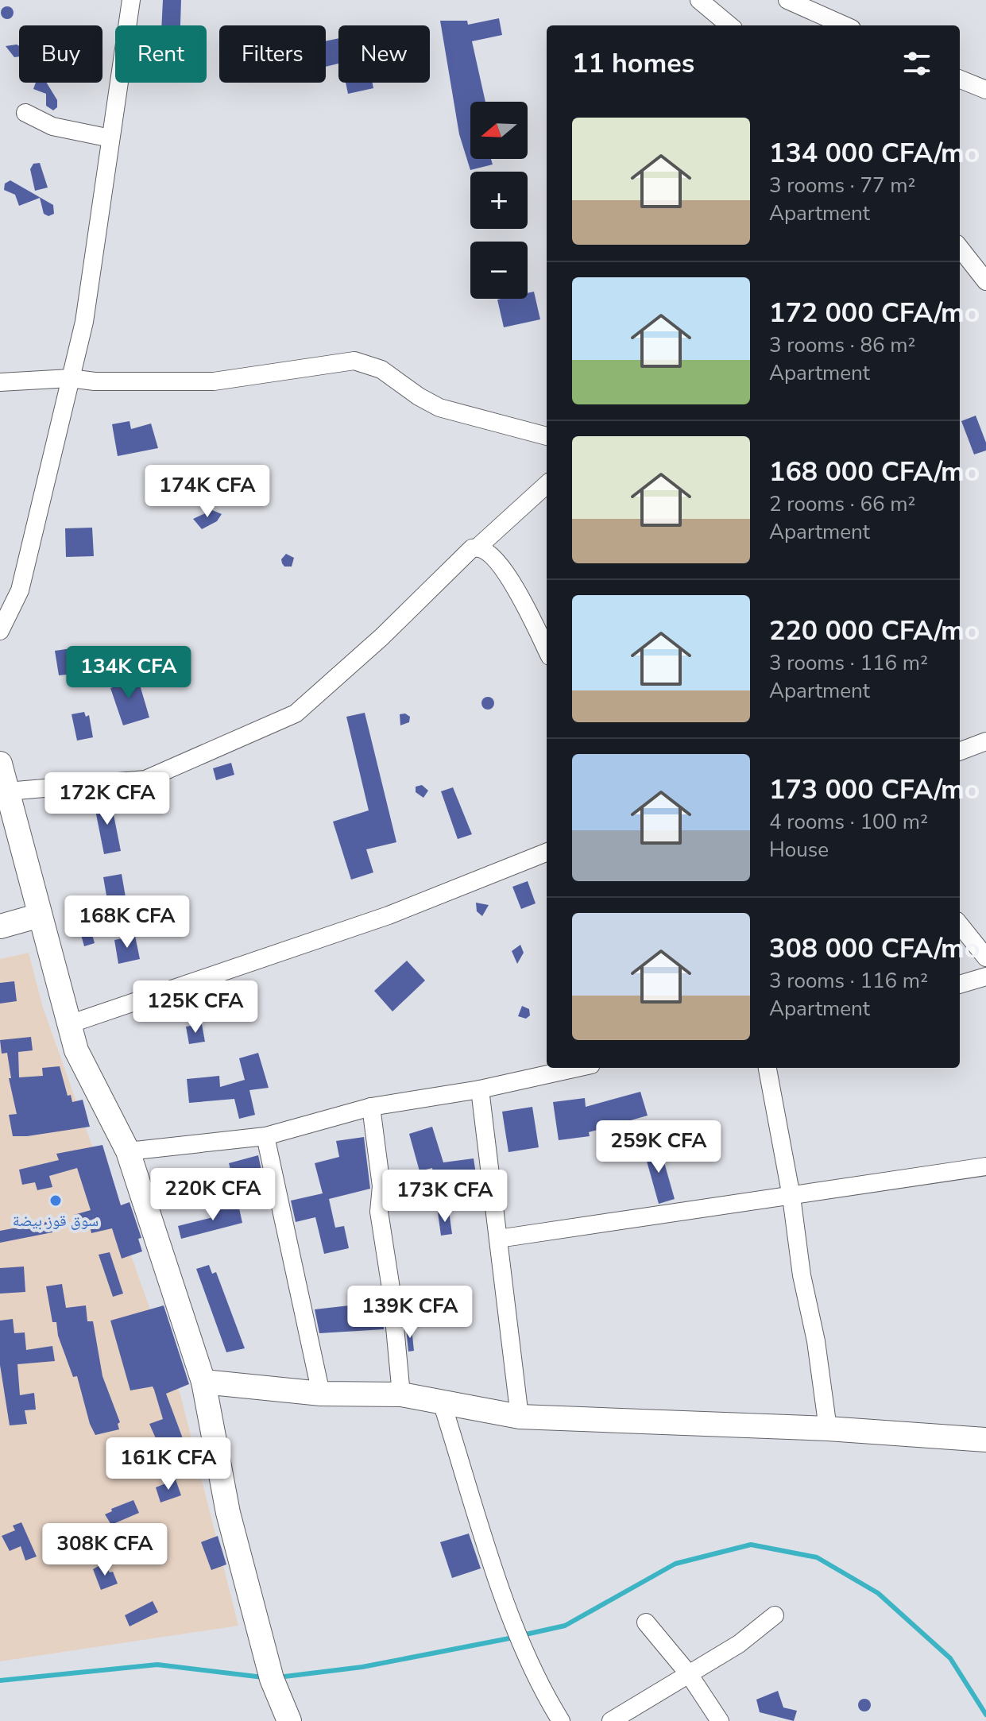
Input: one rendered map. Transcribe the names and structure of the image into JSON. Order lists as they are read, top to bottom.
{
  "places": ["سوق قوز بيضة"],
  "north": "left",
  "page": {
    "chip": [
      "Buy",
      "Rent",
      "Filters",
      "New"
    ],
    "heading": "11 homes",
    "map_buttons": ["+", "−"],
    "list": [
      {
        "name": "134 000 CFA/mo",
        "note": "3 rooms · 77 m² · Apartment"
      },
      {
        "name": "172 000 CFA/mo",
        "note": "3 rooms · 86 m² · Apartment"
      },
      {
        "name": "168 000 CFA/mo",
        "note": "2 rooms · 66 m² · Apartment"
      },
      {
        "name": "220 000 CFA/mo",
        "note": "3 rooms · 116 m² · Apartment"
      },
      {
        "name": "173 000 CFA/mo",
        "note": "4 rooms · 100 m² · House"
      },
      {
        "name": "308 000 CFA/mo",
        "note": "3 rooms · 116 m² · Apartment"
      }
    ],
    "price": [
      "174K CFA",
      "134K CFA",
      "172K CFA",
      "168K CFA",
      "125K CFA",
      "259K CFA",
      "220K CFA",
      "173K CFA",
      "139K CFA",
      "161K CFA",
      "308K CFA"
    ]
  }
}
